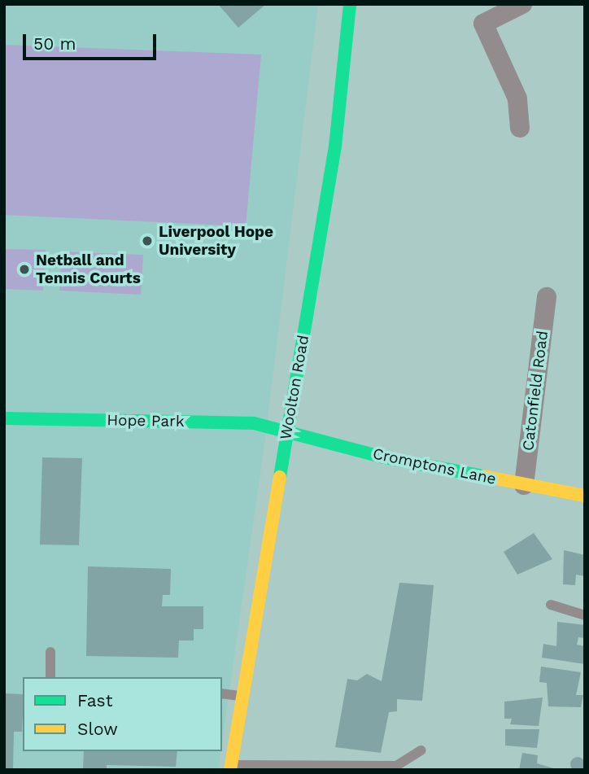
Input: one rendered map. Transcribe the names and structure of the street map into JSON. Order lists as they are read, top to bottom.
{
  "streets": {
    "street": [
      "Woolton Road",
      "Catonfield Road",
      "Hope Park",
      "Cromptons Lane"
    ]
  },
  "crossings": [
    ["Woolton Road", "Hope Park"],
    ["Woolton Road", "Cromptons Lane"],
    ["Catonfield Road", "Cromptons Lane"],
    ["Hope Park", "Cromptons Lane"]
  ],
  "places": ["Liverpool Hope University", "Netball and Tennis Courts"],
  "legend": ["Fast", "Slow"],
  "scale_bar": "50 m"
}
